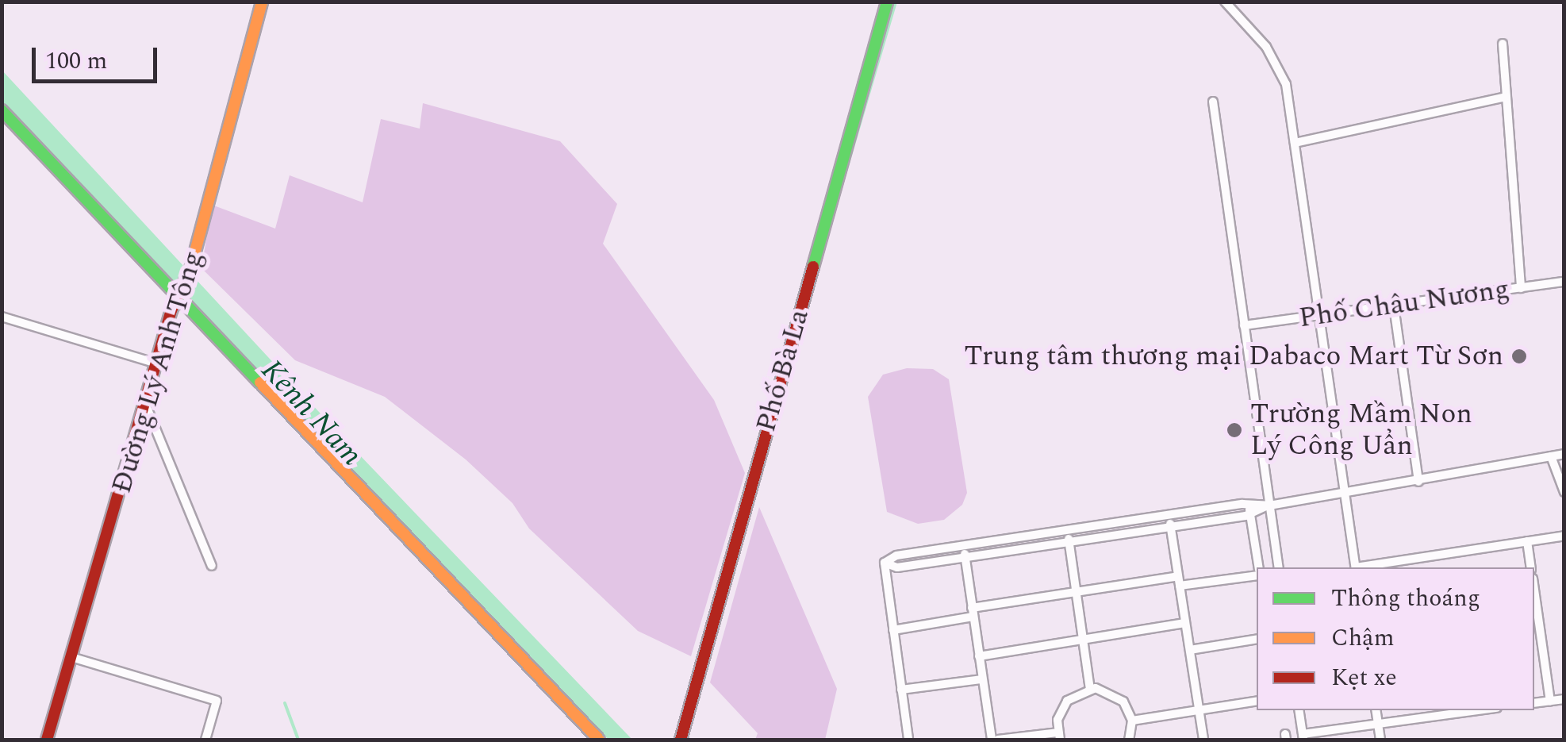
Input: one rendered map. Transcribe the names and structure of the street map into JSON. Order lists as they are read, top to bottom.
{
  "streets": {
    "street": ["Phố Châu Nương", "Phố Bà La", "Đường Lý Anh Tông"]
  },
  "water": ["Kênh Nam"],
  "places": ["Trung tâm thương mại Dabaco Mart Từ Sơn", "Trường Mầm Non Lý Công Uẩn"],
  "legend": ["Thông thoáng", "Chậm", "Kẹt xe"],
  "scale_bar": "100 m"
}
